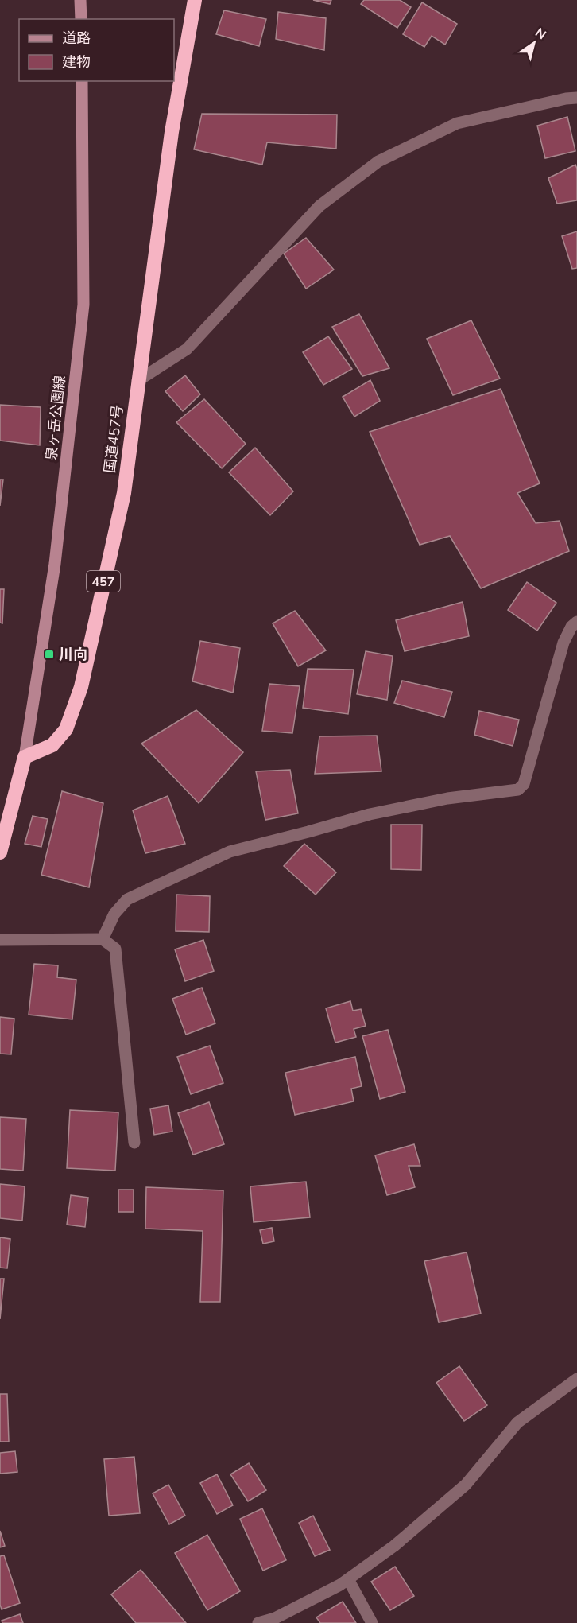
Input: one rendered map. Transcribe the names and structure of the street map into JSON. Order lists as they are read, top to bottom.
{
  "streets": {
    "highway": ["国道457号", "457"],
    "main road": ["泉ヶ岳公園線"]
  },
  "crossings": [
    ["泉ヶ岳公園線", "国道457号"]
  ],
  "places": {
    "transit": ["川向"]
  },
  "legend": ["道路", "建物"],
  "north": "top right"
}
